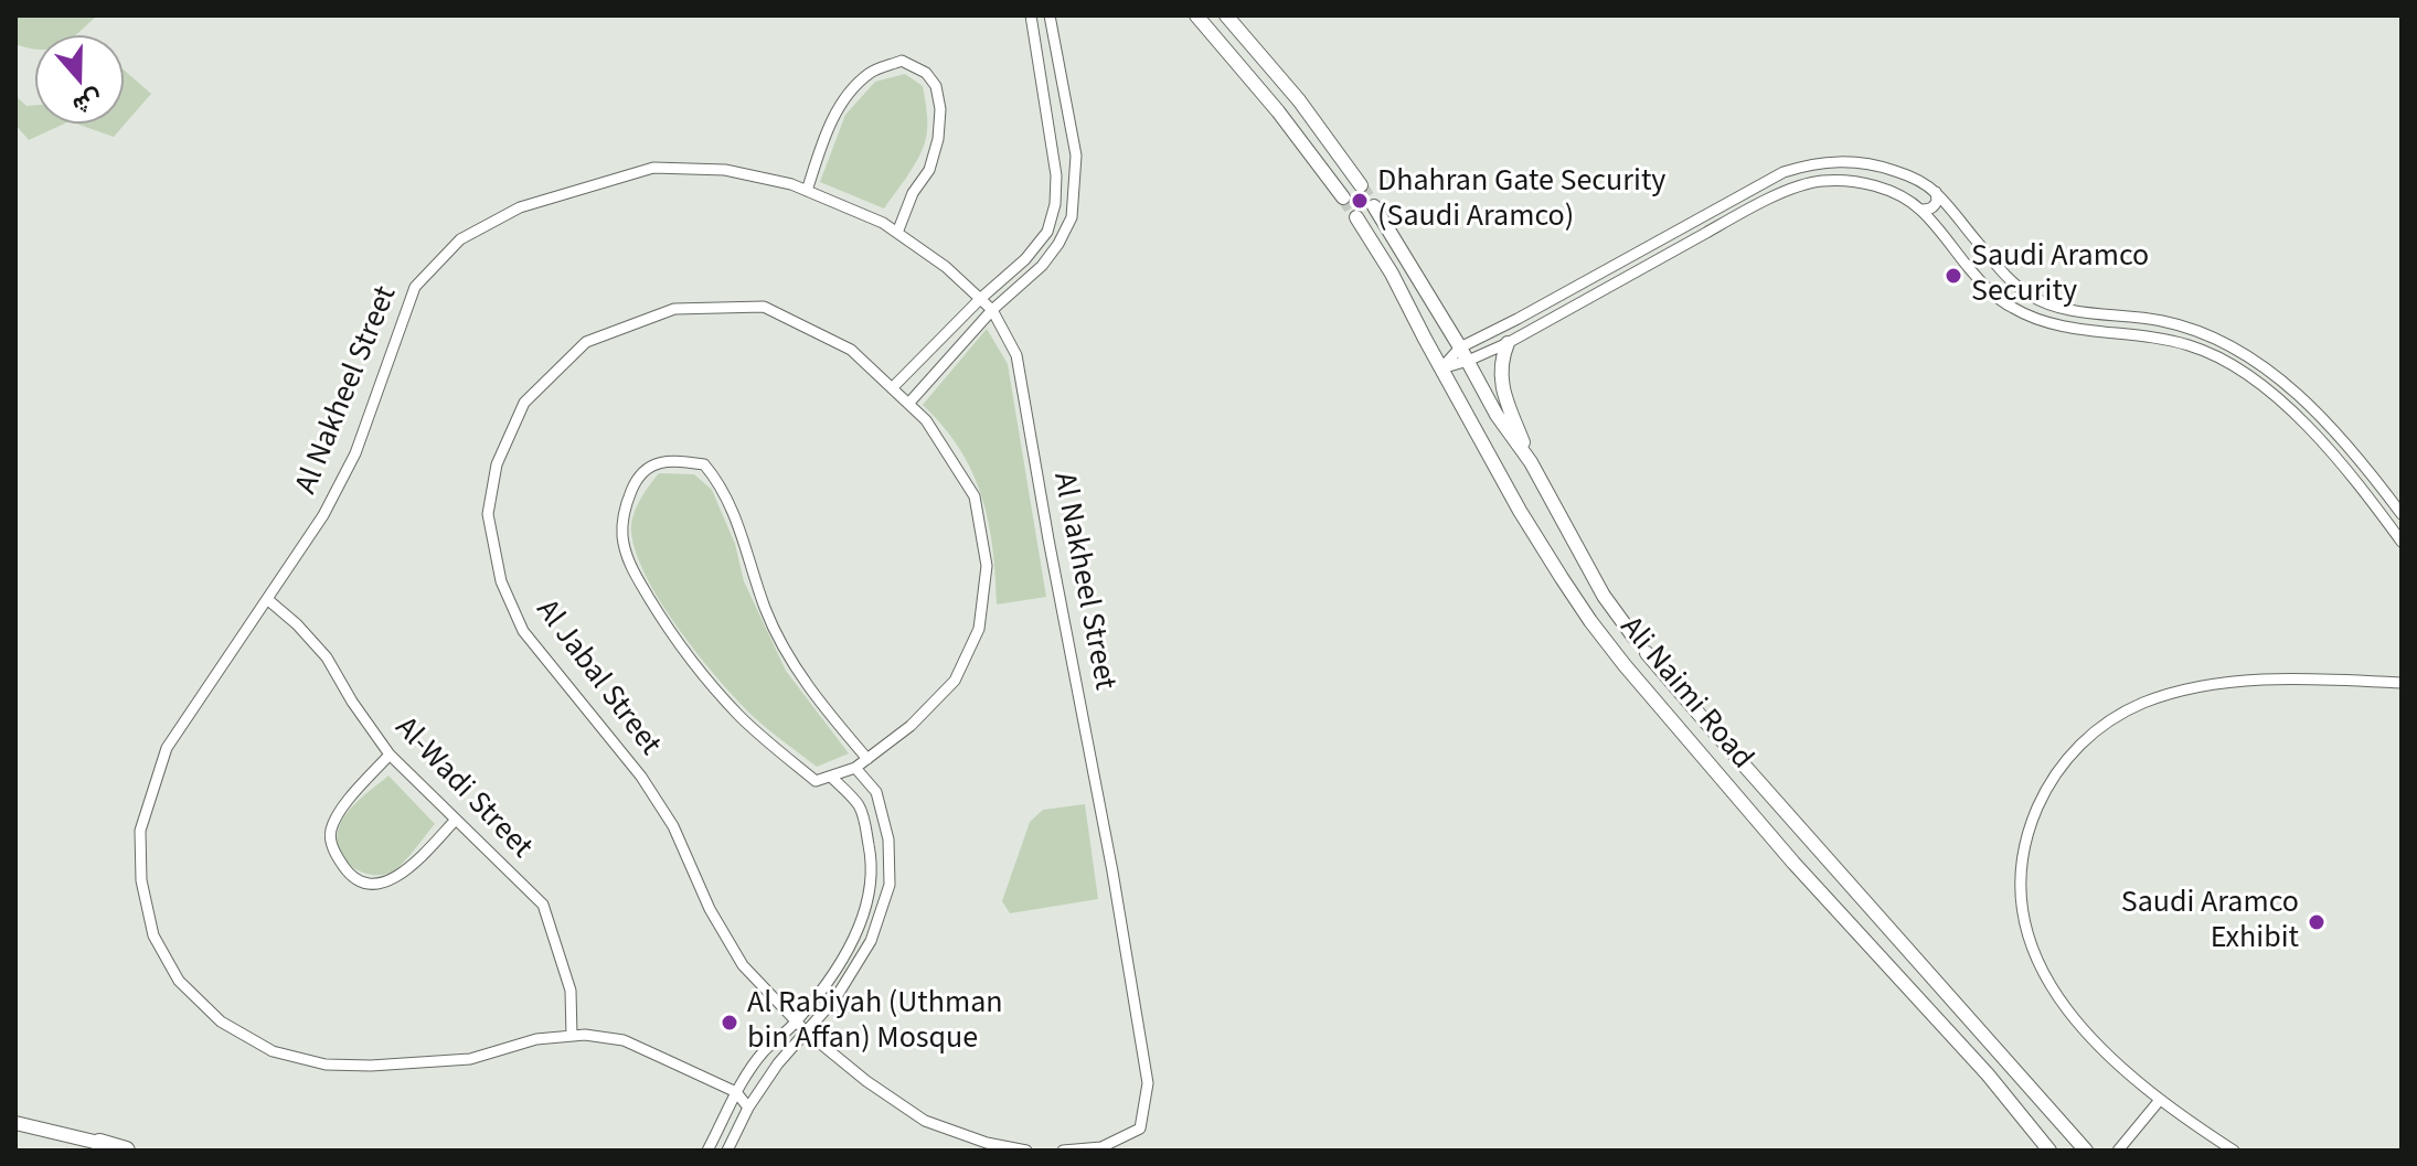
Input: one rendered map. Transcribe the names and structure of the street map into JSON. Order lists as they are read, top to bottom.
{
  "streets": {
    "main road": ["Ali Naimi Road"],
    "street": ["Al Nakheel Street", "Al Jabal Street", "Al-Wadi Street"]
  },
  "crossings": [
    ["Al Nakheel Street", "Al-Wadi Street"]
  ],
  "places": [
    "Dhahran Gate Security (Saudi Aramco)",
    "Saudi Aramco Security",
    "Saudi Aramco Exhibit",
    "Al Rabiyah (Uthman bin Affan) Mosque"
  ],
  "north": "bottom"
}
